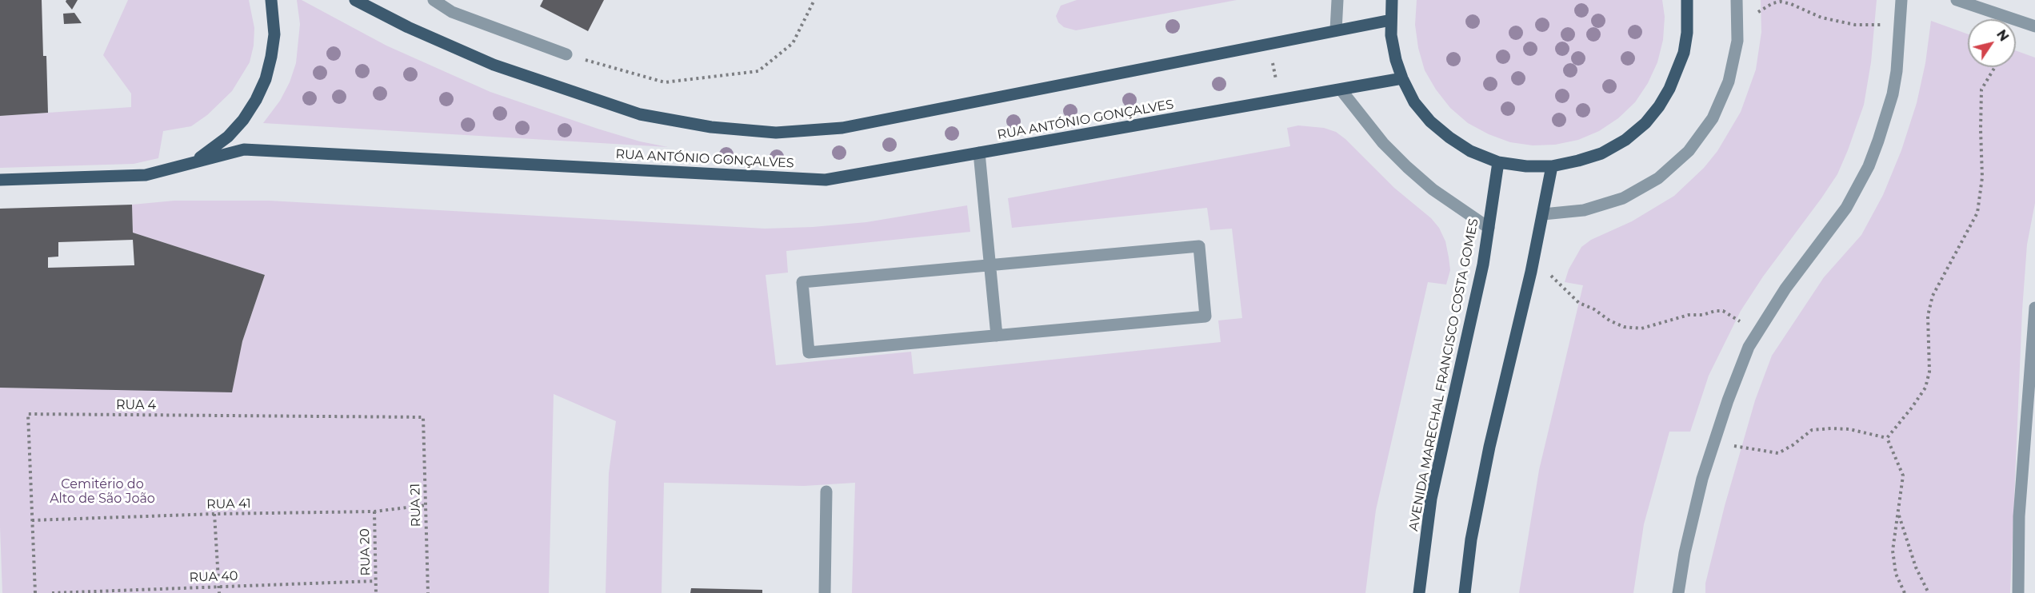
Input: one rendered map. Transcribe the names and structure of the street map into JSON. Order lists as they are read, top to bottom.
{
  "streets": {
    "main road": ["RUA ANTÓNIO GONÇALVES", "AVENIDA MARECHAL FRANCISCO COSTA GOMES"],
    "path": [
      "RUA 4",
      "RUA 41",
      "RUA 21",
      "RUA 20",
      "RUA 40"
    ]
  },
  "crossings": [
    ["RUA 4", "RUA 41"],
    ["RUA 4", "RUA 21"],
    ["RUA 41", "RUA 21"],
    ["RUA 41", "RUA 20"],
    ["RUA 20", "RUA 40"]
  ],
  "parks": ["Cemitério do Alto de São João"],
  "north": "top right"
}
